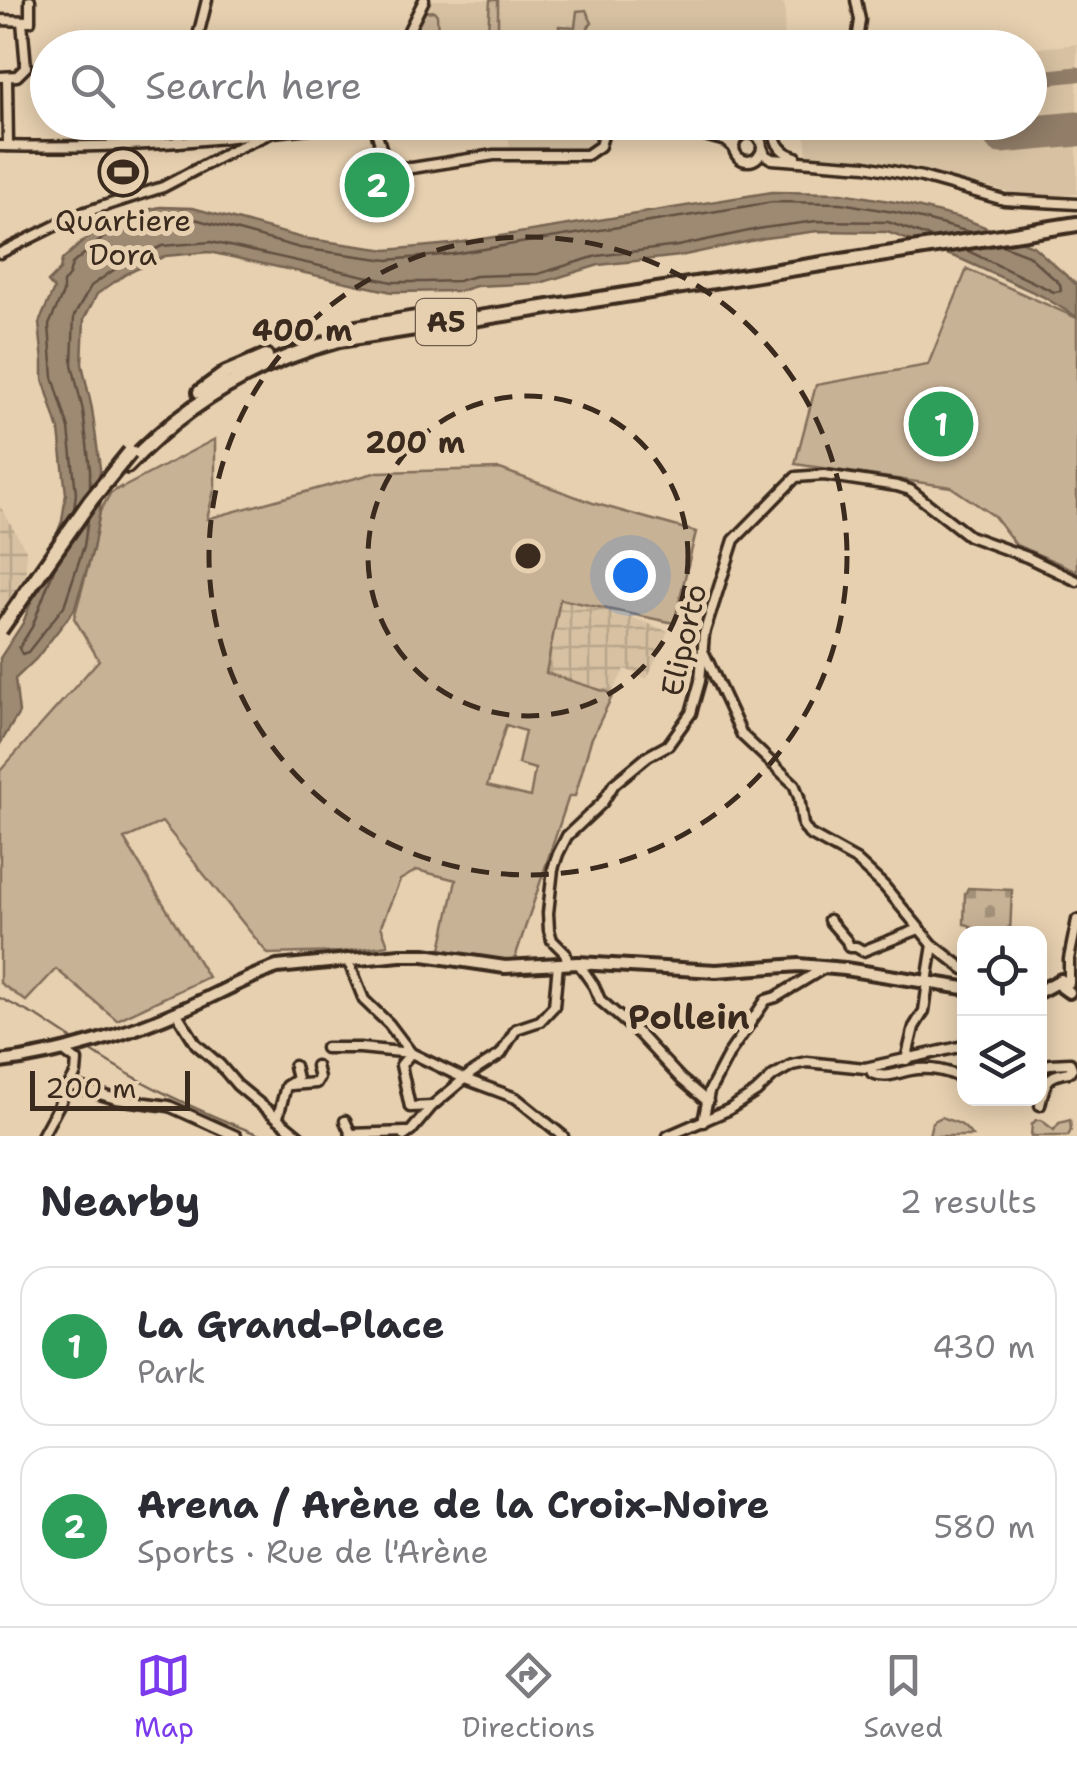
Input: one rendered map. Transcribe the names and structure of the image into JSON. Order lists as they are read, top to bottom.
{
  "streets": {
    "highway": ["A5"],
    "street": ["Eliporto"]
  },
  "districts": ["Pollein"],
  "places": {
    "sports": ["Quartiere Dora"]
  },
  "scale_bar": "200 m",
  "page": {
    "search": "Search here",
    "pins": ["2", "1"],
    "scale": "200 m",
    "heading": ["Nearby", "2 results"],
    "list": [
      {
        "mark": "1",
        "name": "La Grand-Place",
        "note": "Park",
        "value": "430 m"
      },
      {
        "mark": "2",
        "name": "Arena / Arène de la Croix-Noire",
        "note": "Sports · Rue de l'Arène",
        "value": "580 m"
      }
    ],
    "nav": ["Map", "Directions", "Saved"]
  },
  "rings": ["400 m", "200 m"]
}
